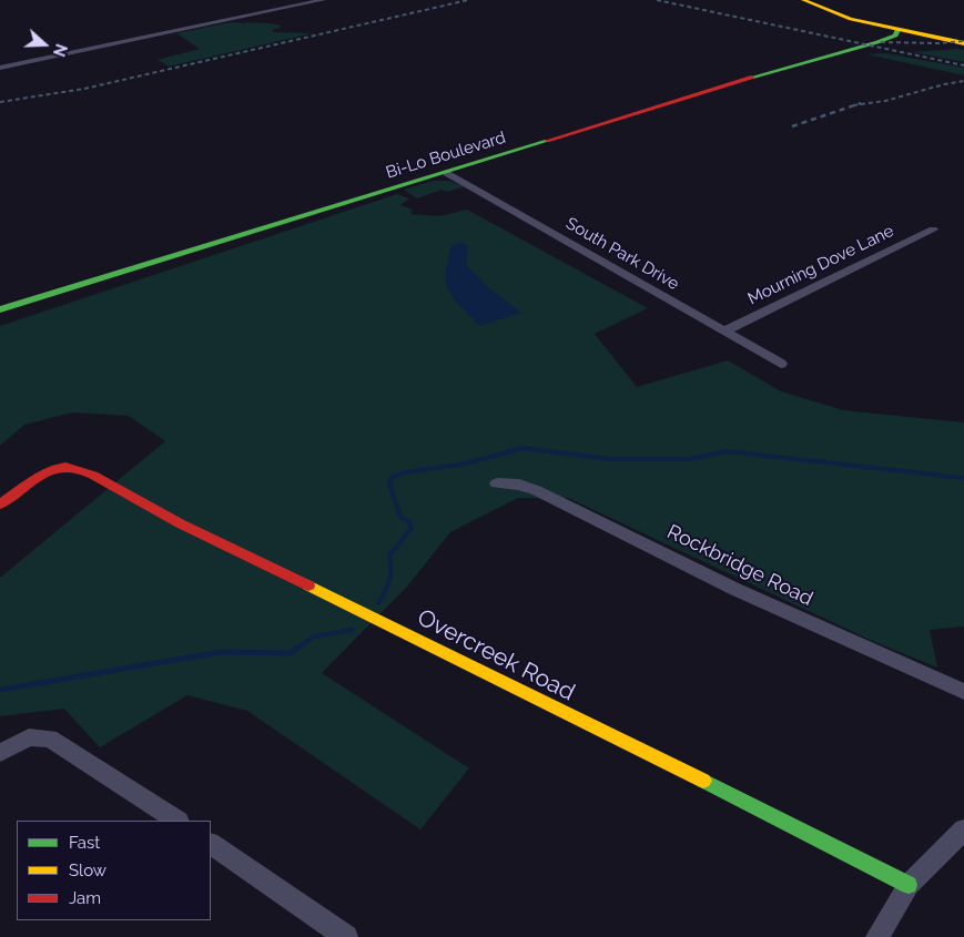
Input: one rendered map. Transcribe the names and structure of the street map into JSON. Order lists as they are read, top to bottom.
{
  "streets": {
    "street": [
      "Bi-Lo Boulevard",
      "South Park Drive",
      "Mourning Dove Lane",
      "Rockbridge Road",
      "Overcreek Road"
    ]
  },
  "crossings": [
    ["Bi-Lo Boulevard", "South Park Drive"],
    ["South Park Drive", "Mourning Dove Lane"]
  ],
  "legend": ["Fast", "Slow", "Jam"],
  "north": "right"
}
